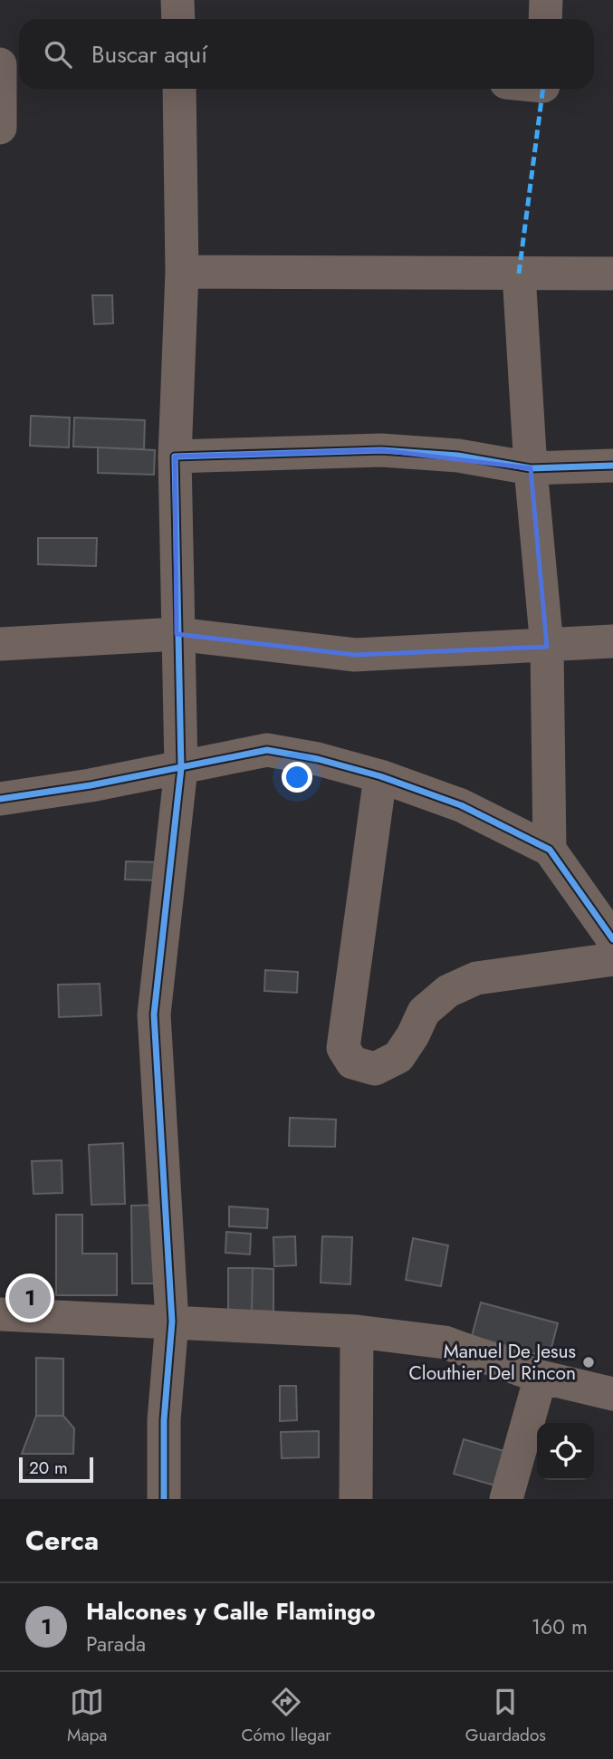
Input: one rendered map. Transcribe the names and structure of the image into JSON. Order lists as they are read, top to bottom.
{
  "places": ["Manuel De Jesus Clouthier Del Rincon"],
  "scale_bar": "20 m",
  "page": {
    "search": "Buscar aquí",
    "pins": "1",
    "scale": "20 m",
    "heading": "Cerca",
    "list": [
      {
        "mark": "1",
        "name": "Halcones y Calle Flamingo",
        "note": "Parada",
        "value": "160 m"
      }
    ],
    "nav": ["Mapa", "Cómo llegar", "Guardados"]
  }
}
